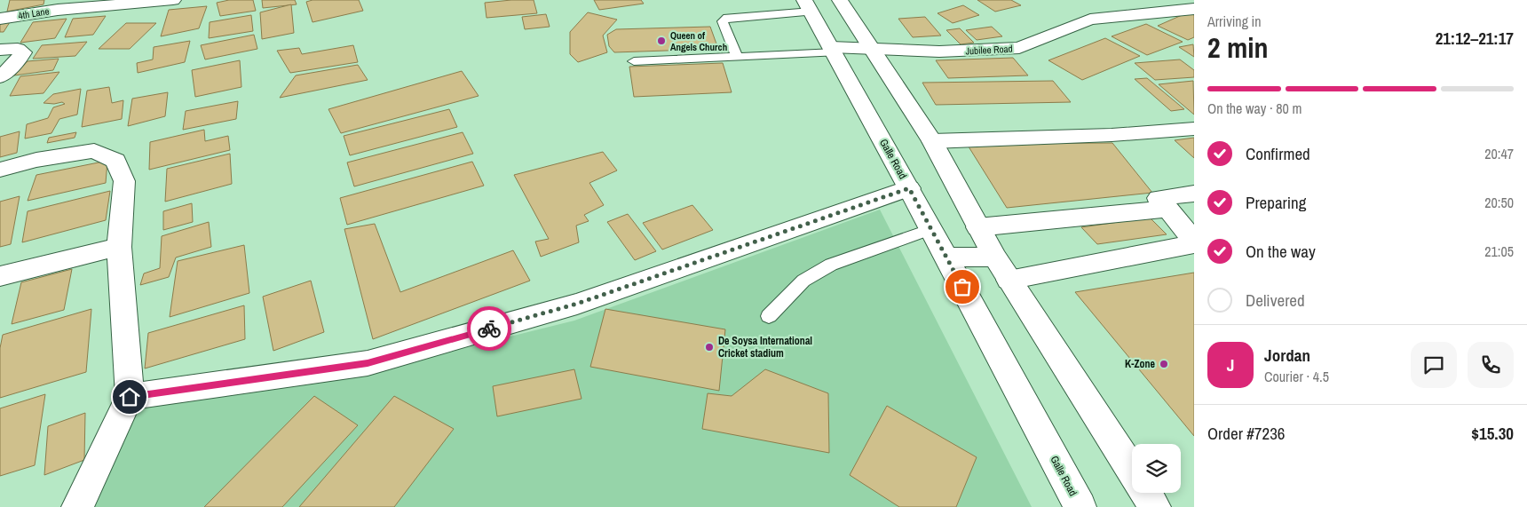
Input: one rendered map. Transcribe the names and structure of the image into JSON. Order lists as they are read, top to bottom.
{
  "streets": {
    "main road": ["4th Lane", "Jubilee Road", "Galle Road"]
  },
  "crossings": [
    ["Jubilee Road", "Galle Road"]
  ],
  "places": ["Queen of Angels Church", "De Soysa International Cricket stadium", "K-Zone"],
  "page": {
    "heading": ["2 min", "Arriving in", "21:12–21:17"],
    "panel": [
      "Jordan",
      "Courier · 4.5",
      "Order #7236",
      "$15.30"
    ],
    "bar": "On the way · 80 m",
    "list": [
      ["Confirmed", "20:47"],
      ["Preparing", "20:50"],
      ["On the way", "21:05"],
      "Delivered"
    ],
    "round": "J"
  }
}
